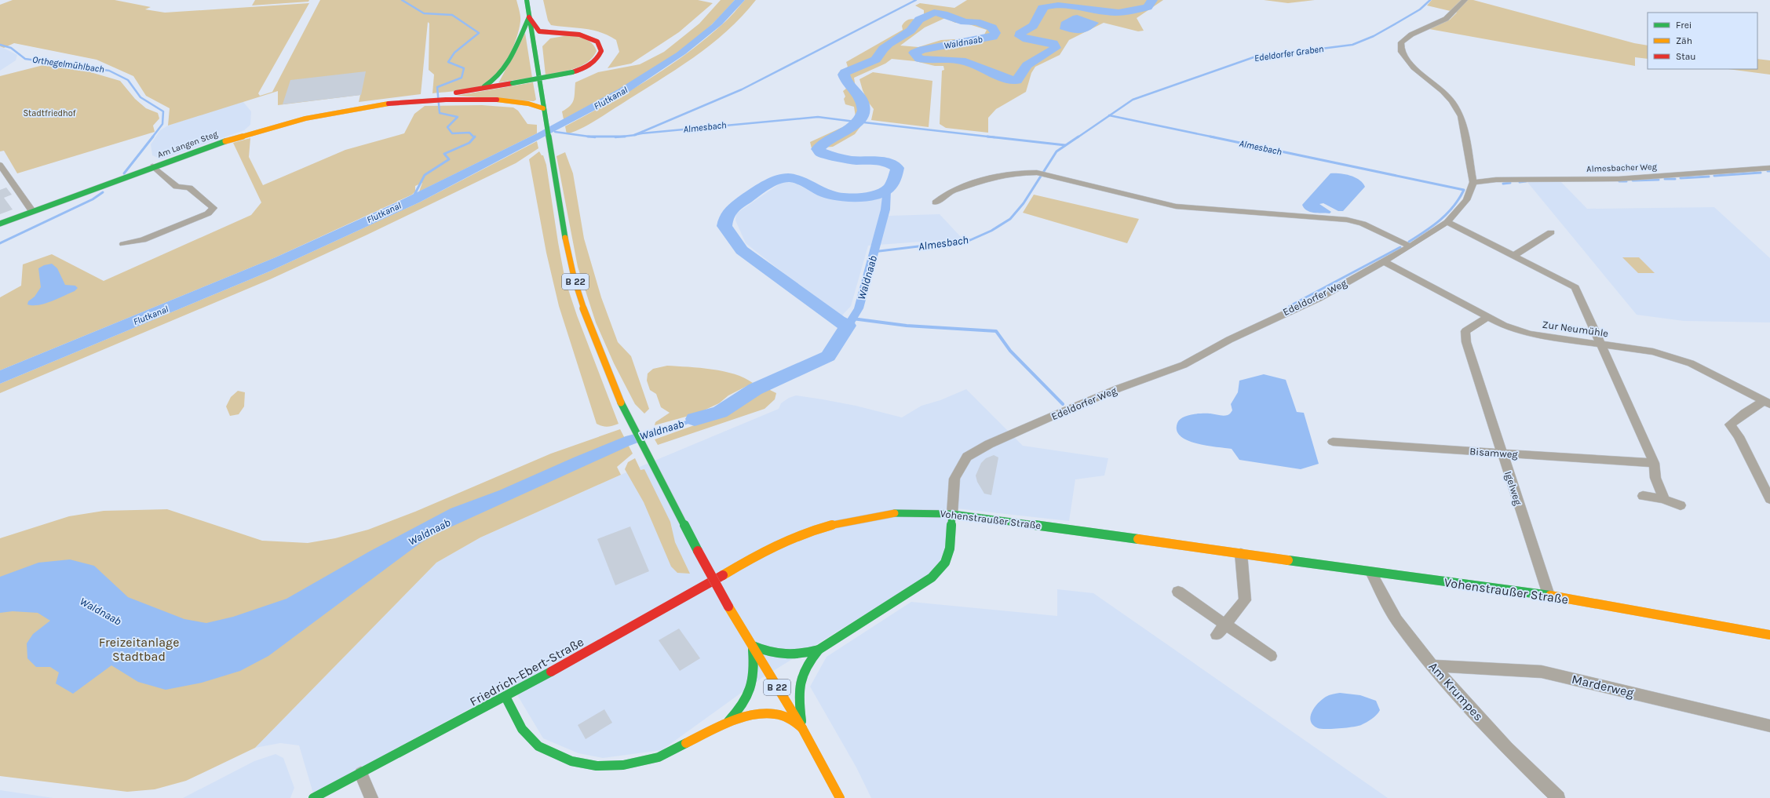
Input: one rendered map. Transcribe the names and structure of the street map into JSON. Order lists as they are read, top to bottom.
{
  "streets": {
    "main road": [
      "Am Langen Steg",
      "B 22",
      "Vohenstraußer Straße",
      "Friedrich-Ebert-Straße"
    ],
    "street": [
      "Almesbacher Weg",
      "Edeldorfer Weg",
      "Zur Neumühle",
      "Bisamweg",
      "Igelweg",
      "Marderweg",
      "Am Krumpes"
    ]
  },
  "crossings": [
    ["Almesbacher Weg", "Edeldorfer Weg"],
    ["Edeldorfer Weg", "Zur Neumühle"],
    ["Edeldorfer Weg", "Vohenstraußer Straße"],
    ["Zur Neumühle", "Igelweg"],
    ["Bisamweg", "Igelweg"],
    ["Igelweg", "Vohenstraußer Straße"],
    ["Vohenstraußer Straße", "Friedrich-Ebert-Straße"],
    ["Vohenstraußer Straße", "Am Krumpes"],
    ["Marderweg", "Am Krumpes"]
  ],
  "water": [
    "Waldnaab",
    "Edeldorfer Graben",
    "Orthegelmühlbach",
    "Flutkanal",
    "Almesbach"
  ],
  "parks": ["Stadtfriedhof", "Freizeitanlage Stadtbad"],
  "legend": ["Frei", "Zäh", "Stau"]
}
